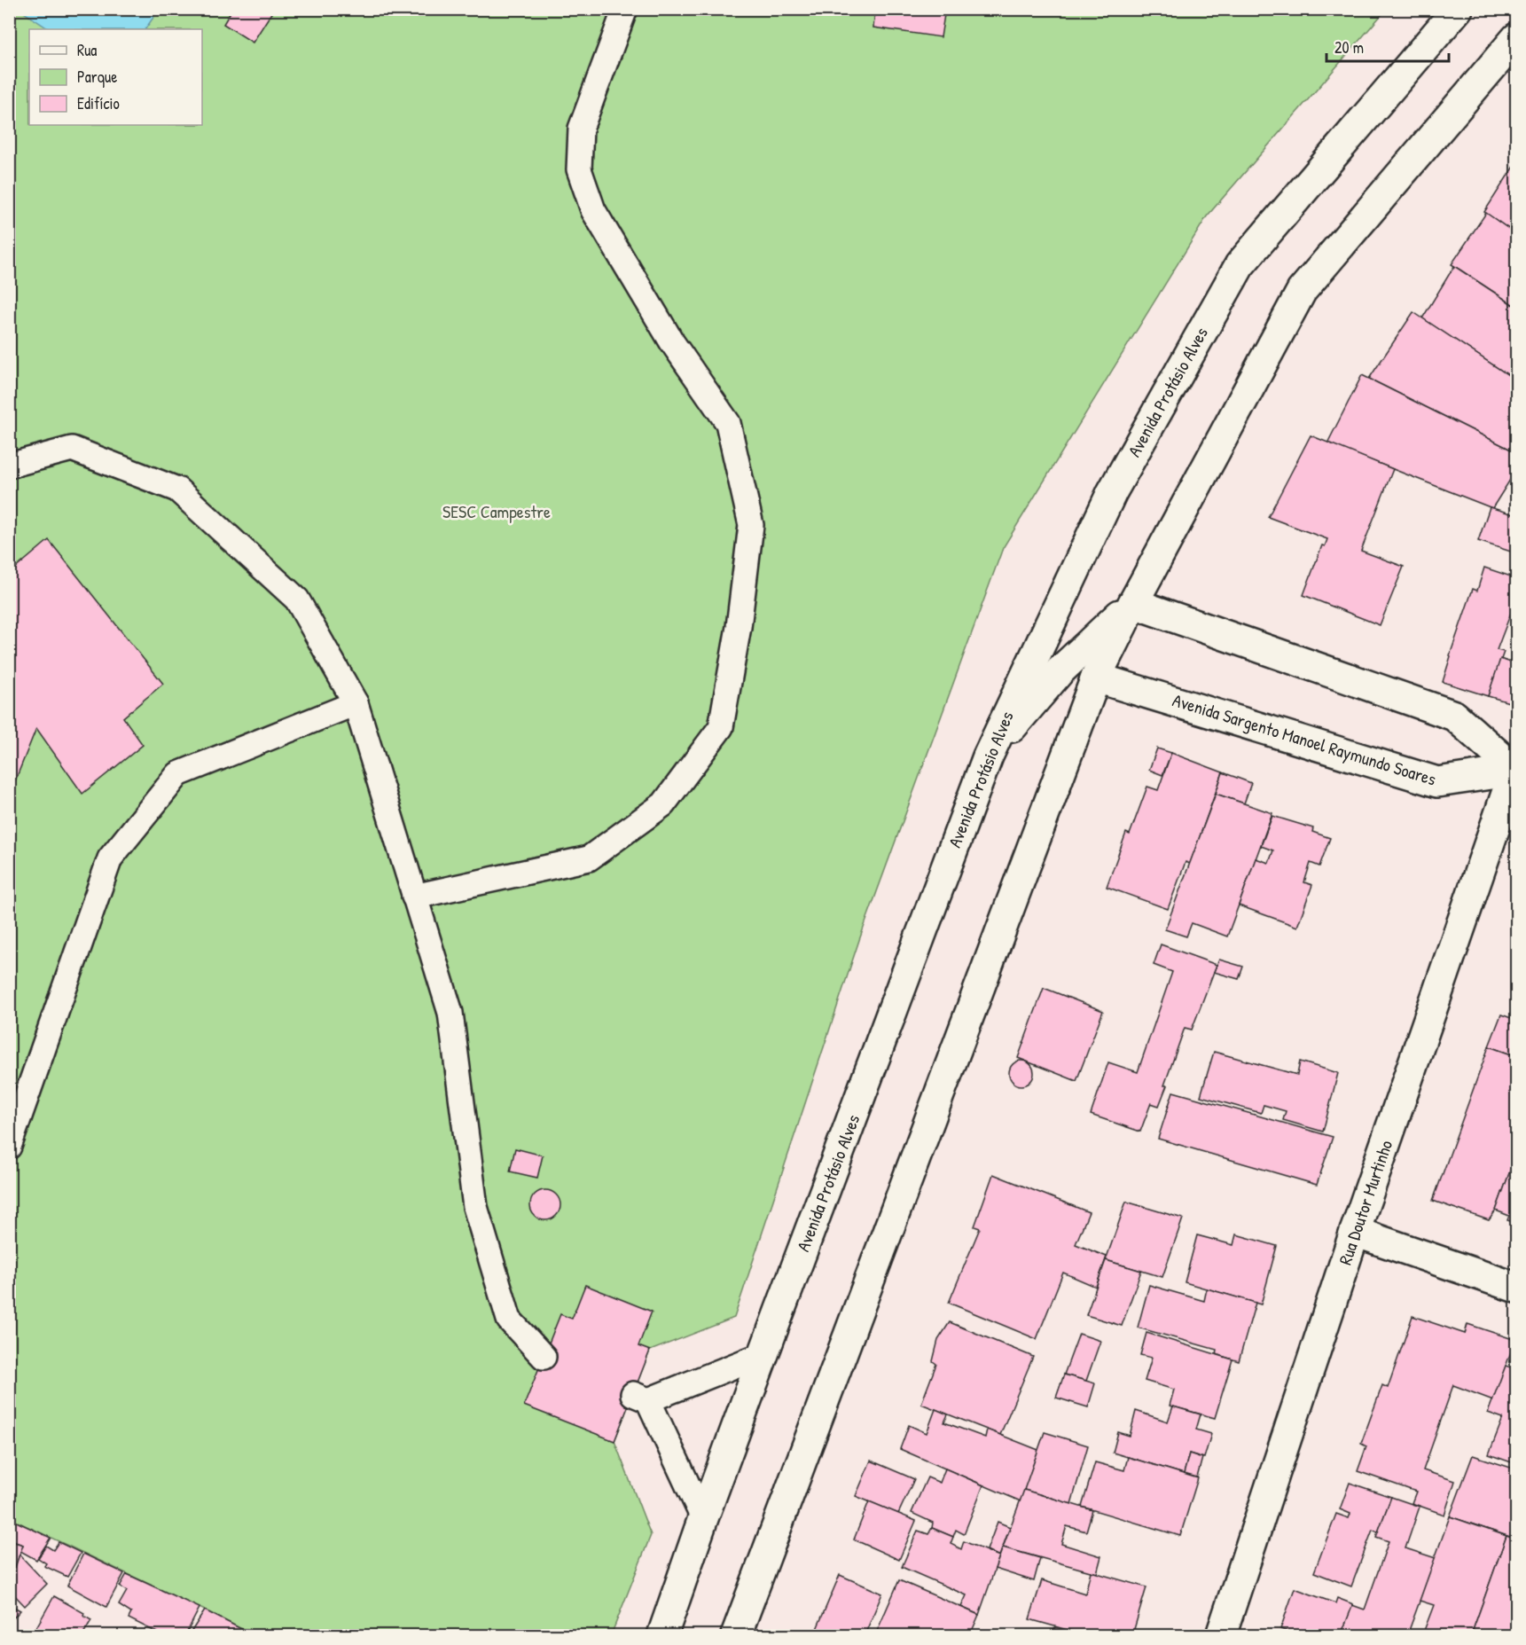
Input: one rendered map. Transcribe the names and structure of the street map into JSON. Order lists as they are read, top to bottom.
{
  "streets": {
    "main road": ["Avenida Protásio Alves", "Avenida Sargento Manoel Raymundo Soares", "Rua Doutor Murtinho"]
  },
  "crossings": [
    ["Avenida Sargento Manoel Raymundo Soares", "Rua Doutor Murtinho"]
  ],
  "parks": ["SESC Campestre"],
  "legend": ["Rua", "Parque", "Edifício"],
  "scale_bar": "20 m"
}
